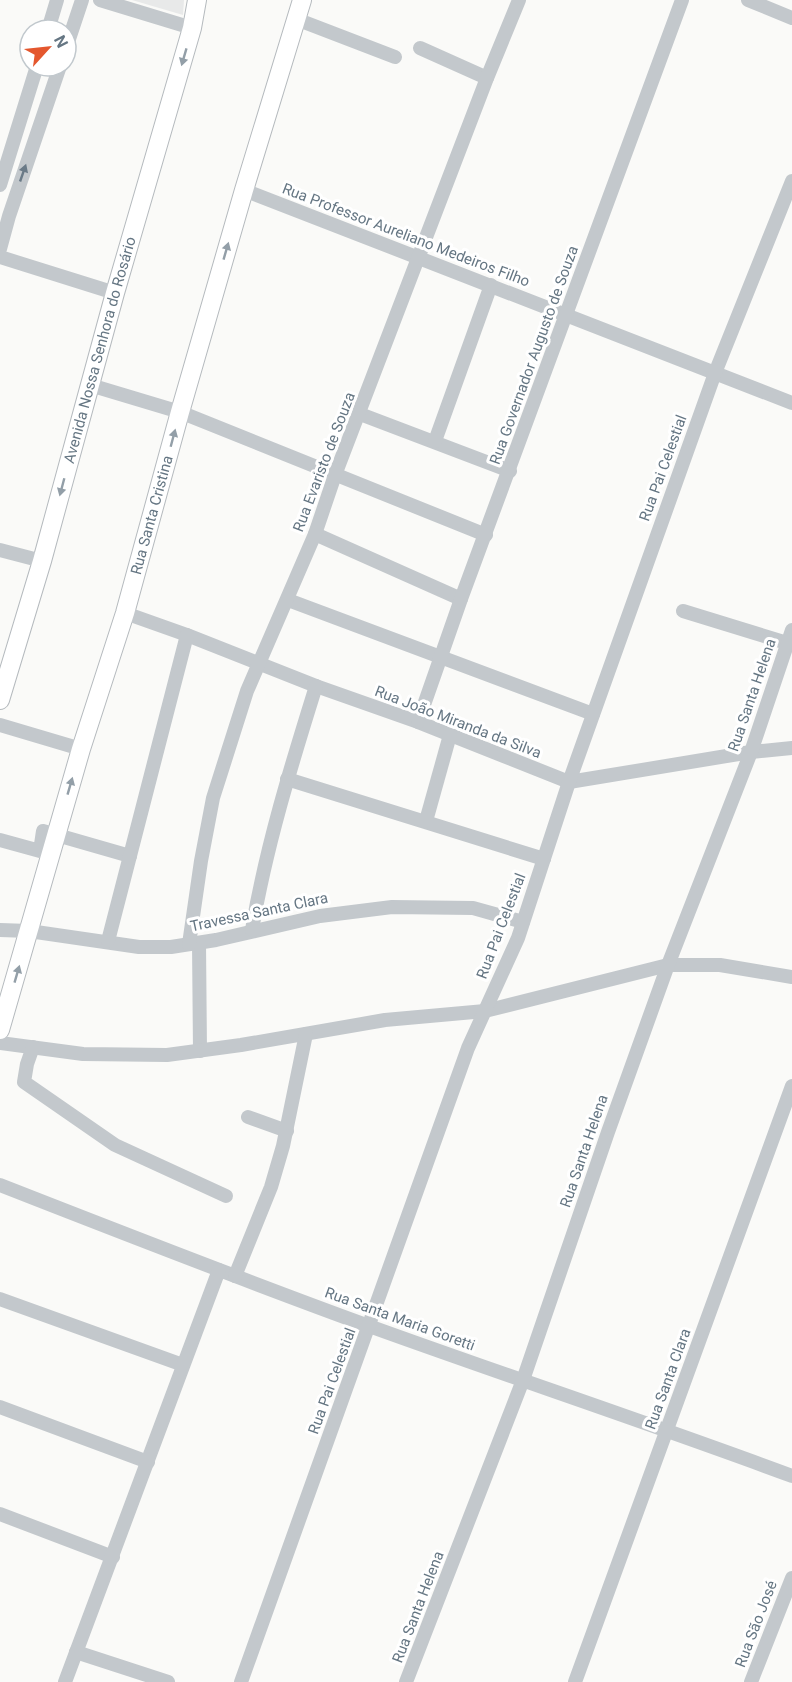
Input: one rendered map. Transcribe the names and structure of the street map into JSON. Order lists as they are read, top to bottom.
{
  "streets": {
    "main road": ["Avenida Nossa Senhora do Rosário", "Rua Santa Cristina"],
    "street": [
      "Rua Professor Aureliano Medeiros Filho",
      "Rua Governador Augusto de Souza",
      "Rua Evaristo de Souza",
      "Rua Pai Celestial",
      "Rua Santa Helena",
      "Rua João Miranda da Silva",
      "Travessa Santa Clara",
      "Rua Santa Maria Goretti",
      "Rua Santa Clara",
      "Rua São José"
    ]
  },
  "crossings": [
    ["Rua Professor Aureliano Medeiros Filho", "Rua Governador Augusto de Souza"],
    ["Rua Professor Aureliano Medeiros Filho", "Rua Evaristo de Souza"],
    ["Rua Professor Aureliano Medeiros Filho", "Rua Pai Celestial"],
    ["Rua Professor Aureliano Medeiros Filho", "Rua Santa Cristina"],
    ["Rua Governador Augusto de Souza", "Rua João Miranda da Silva"],
    ["Rua Evaristo de Souza", "Rua João Miranda da Silva"],
    ["Rua Evaristo de Souza", "Travessa Santa Clara"],
    ["Rua Pai Celestial", "Rua João Miranda da Silva"],
    ["Rua Pai Celestial", "Travessa Santa Clara"],
    ["Rua Pai Celestial", "Rua Santa Maria Goretti"],
    ["Rua Santa Cristina", "Rua João Miranda da Silva"],
    ["Rua Santa Cristina", "Travessa Santa Clara"],
    ["Rua Santa Helena", "Rua Santa Maria Goretti"],
    ["Rua Santa Maria Goretti", "Rua Santa Clara"]
  ],
  "one_way": ["Avenida Nossa Senhora do Rosário", "Rua Santa Cristina"],
  "north": "top right"
}
